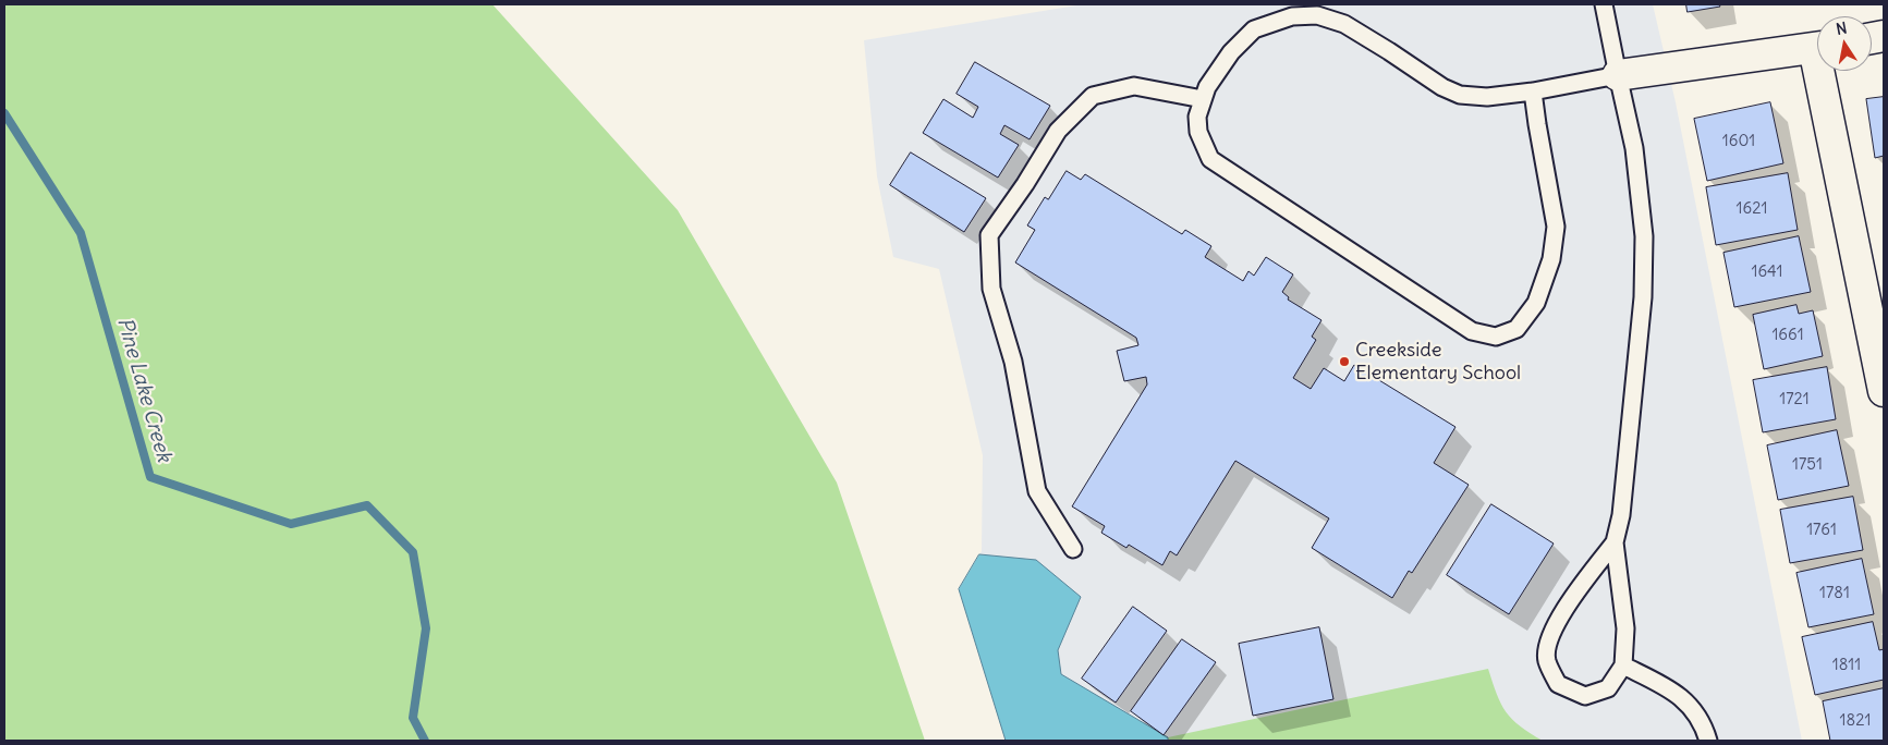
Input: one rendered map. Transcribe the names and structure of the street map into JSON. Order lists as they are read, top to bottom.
{
  "water": ["Pine Lake Creek"],
  "places": ["Creekside Elementary School"],
  "house_numbers": [
    "1601",
    "1621",
    "1641",
    "1661",
    "1721",
    "1751",
    "1761",
    "1781",
    "1811",
    "1821"
  ],
  "north": "top"
}
